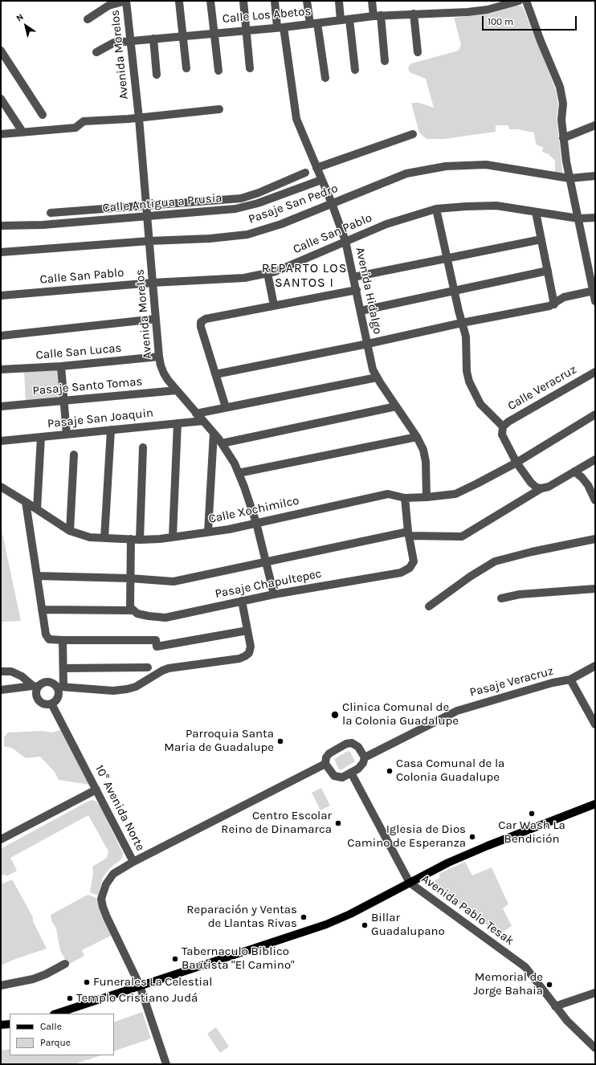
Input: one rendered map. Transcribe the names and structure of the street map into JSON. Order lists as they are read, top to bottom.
{
  "streets": {
    "street": [
      "Calle Los Abetos",
      "Avenida Morelos",
      "Calle Antigua a Prusia",
      "Pasaje San Pedro",
      "Calle San Pablo",
      "Avenida Hidalgo",
      "Calle San Lucas",
      "Pasaje Santo Tomas",
      "Calle Veracruz",
      "Pasaje San Joaquin",
      "Calle Xochimilco",
      "Pasaje Chapultepec",
      "Pasaje Veracruz",
      "10° Avenida Norte",
      "Avenida Pablo Tesak"
    ]
  },
  "crossings": [
    ["Calle Los Abetos", "Avenida Morelos"],
    ["Calle Los Abetos", "Avenida Hidalgo"],
    ["Avenida Morelos", "Calle Antigua a Prusia"],
    ["Avenida Morelos", "Pasaje San Pedro"],
    ["Avenida Morelos", "Calle San Pablo"],
    ["Avenida Morelos", "Calle San Lucas"],
    ["Avenida Morelos", "Pasaje Santo Tomas"],
    ["Avenida Morelos", "Pasaje San Joaquin"],
    ["Avenida Morelos", "Calle Xochimilco"],
    ["Avenida Morelos", "Pasaje Chapultepec"],
    ["Calle Antigua a Prusia", "Avenida Hidalgo"],
    ["Pasaje San Pedro", "Avenida Hidalgo"],
    ["Calle San Pablo", "Avenida Hidalgo"],
    ["Avenida Hidalgo", "Calle Xochimilco"],
    ["Calle Xochimilco", "Pasaje Chapultepec"],
    ["Pasaje Veracruz", "Avenida Pablo Tesak"]
  ],
  "districts": ["REPARTO LOS SANTOS I"],
  "places": [
    "Clinica Comunal de la Colonia Guadalupe",
    "Parroquia Santa Maria de Guadalupe",
    "Casa Comunal de la Colonia Guadalupe",
    "Car Wash La Bendición",
    "Centro Escolar Reino de Dinamarca",
    "Iglesia de Dios Camino de Esperanza",
    "Reparación y Ventas de Llantas Rivas",
    "Billar Guadalupano",
    "Tabernaculo Biblico Bautista \"El Camino\"",
    "Funerales La Celestial",
    "Memorial de Jorge Bahaia",
    "Templo Cristiano Judá"
  ],
  "legend": ["Calle", "Parque"],
  "scale_bar": "100 m",
  "north": "top left"
}
